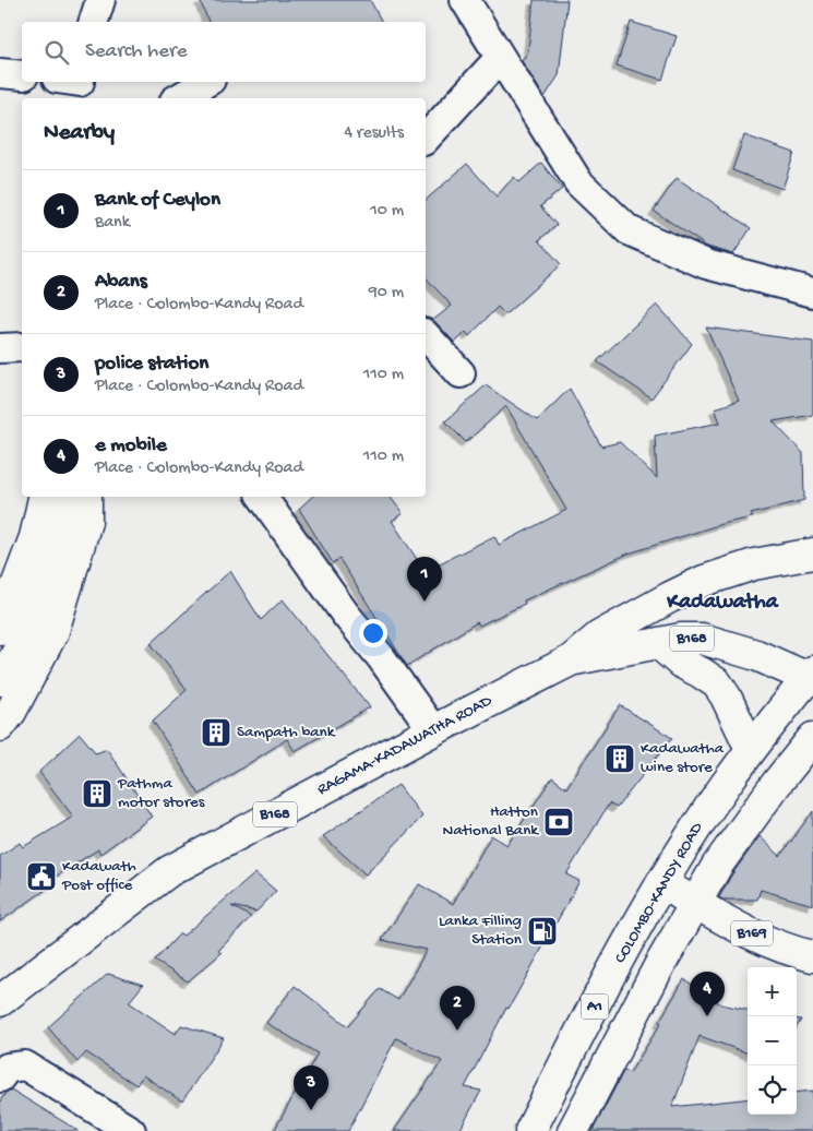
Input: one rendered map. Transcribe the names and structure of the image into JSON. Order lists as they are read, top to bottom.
{
  "streets": {
    "main road": [
      "B168",
      "RAGAMA-KADAWATHA ROAD",
      "COLOMBO-KANDY ROAD",
      "B169",
      "A1"
    ]
  },
  "crossings": [
    ["B168", "RAGAMA-KADAWATHA ROAD"],
    ["B168", "COLOMBO-KANDY ROAD"],
    ["B169", "A1"]
  ],
  "districts": ["Kadawatha"],
  "places": {
    "building": ["Sampath bank", "Kadawatha wine store", "Pathma motor stores"],
    "bank": ["Hatton National Bank"],
    "public building": ["Kadawath Post office"],
    "fuel station": ["Lanka Filling Station"]
  },
  "page": {
    "search": "Search here",
    "heading": ["Nearby", "4 results"],
    "list": [
      {
        "mark": "1",
        "name": "Bank of Ceylon",
        "note": "Bank",
        "value": "10 m"
      },
      {
        "mark": "2",
        "name": "Abans",
        "note": "Place · Colombo-Kandy Road",
        "value": "90 m"
      },
      {
        "mark": "3",
        "name": "police station",
        "note": "Place · Colombo-Kandy Road",
        "value": "110 m"
      },
      {
        "mark": "4",
        "name": "e mobile",
        "note": "Place · Colombo-Kandy Road",
        "value": "110 m"
      }
    ],
    "pins": [
      "1",
      "4",
      "2",
      "3"
    ],
    "map_buttons": ["+", "−"]
  }
}
